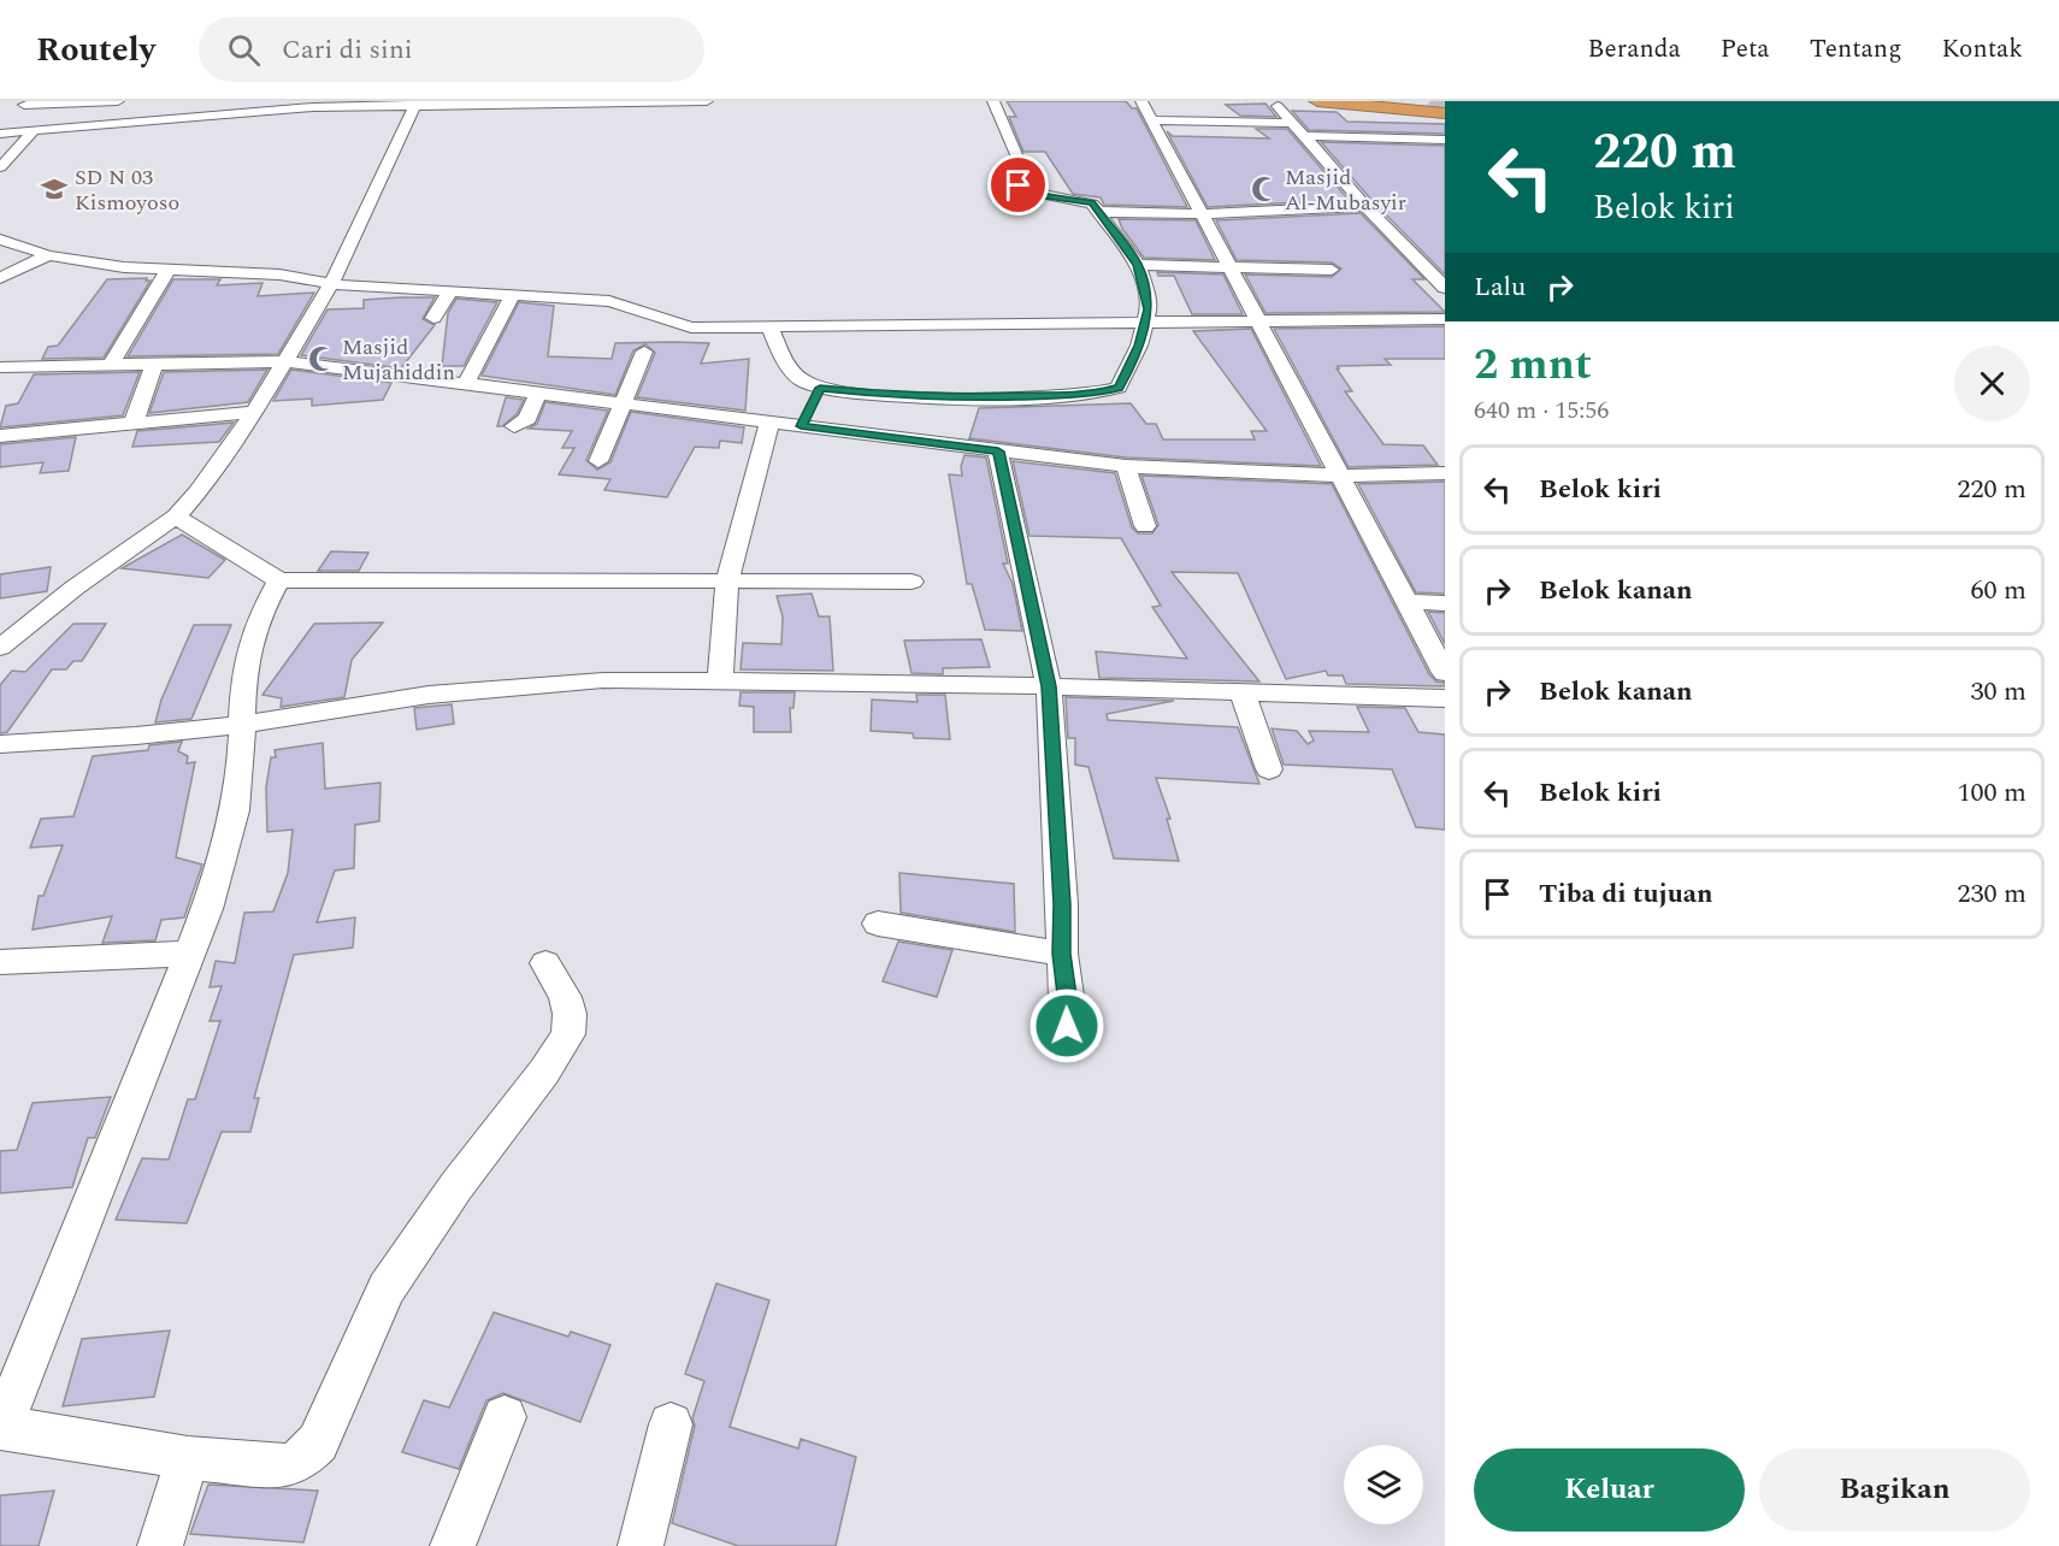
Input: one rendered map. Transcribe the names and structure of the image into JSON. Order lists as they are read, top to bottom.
{
  "places": {
    "school or university": ["SD N 03 Kismoyoso"],
    "mosque": ["Masjid Al-Mubasyir", "Masjid Mujahiddin"]
  },
  "page": {
    "header": "Routely",
    "search": "Cari di sini",
    "nav": [
      "Beranda",
      "Peta",
      "Tentang",
      "Kontak"
    ],
    "turn": ["220 m", "Belok kiri"],
    "then": "Lalu",
    "heading": ["2 mnt", "640 m · 15:56"],
    "list": [
      {
        "name": "Belok kiri",
        "value": "220 m"
      },
      {
        "name": "Belok kanan",
        "value": "60 m"
      },
      {
        "name": "Belok kanan",
        "value": "30 m"
      },
      {
        "name": "Belok kiri",
        "value": "100 m"
      },
      {
        "name": "Tiba di tujuan",
        "value": "230 m"
      }
    ],
    "buttons": ["Keluar", "Bagikan"]
  }
}
